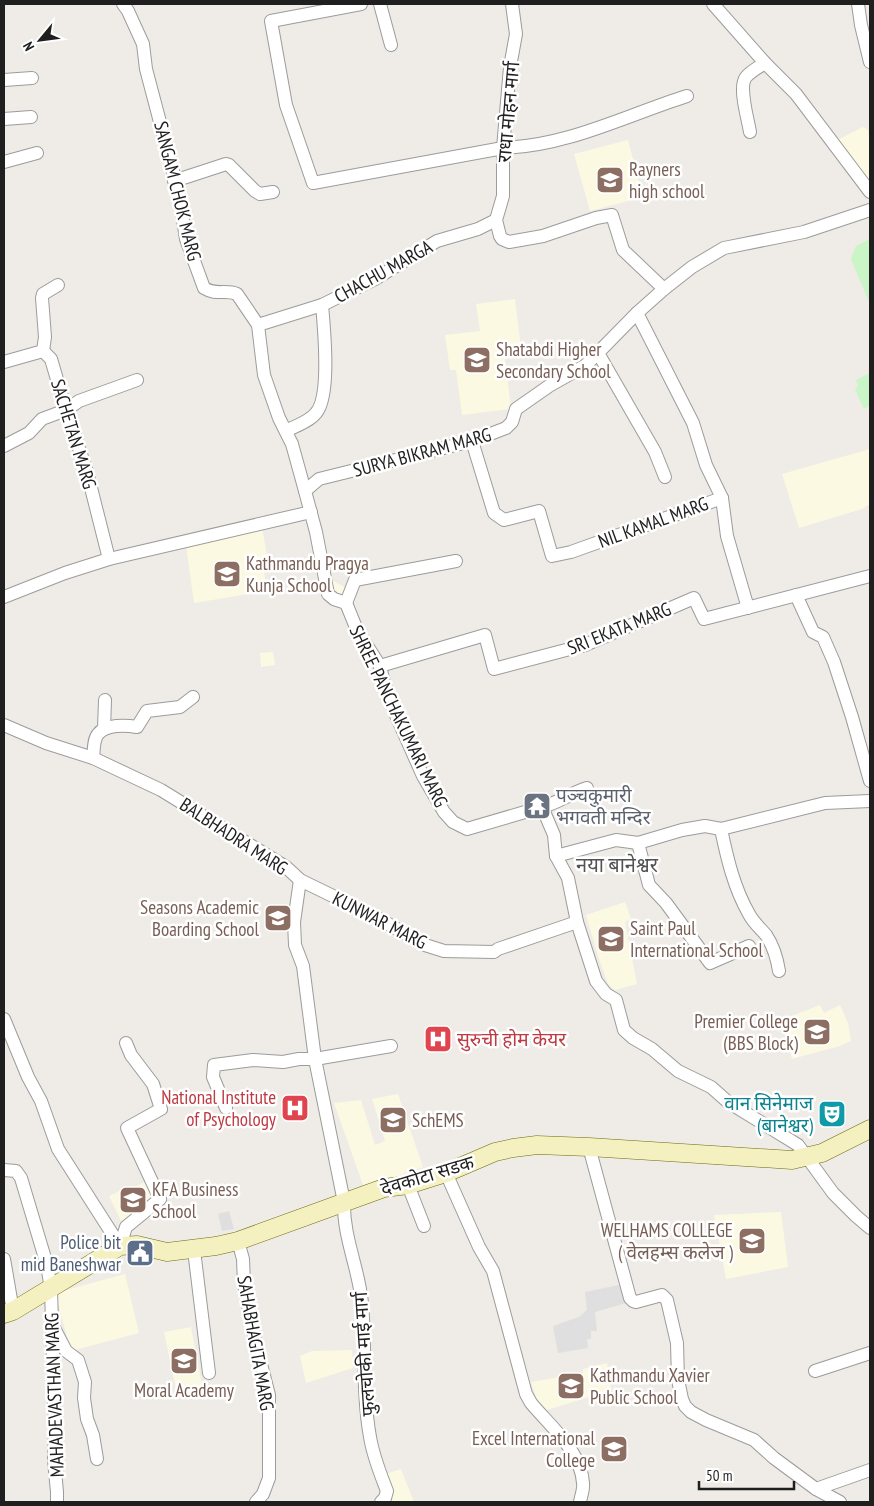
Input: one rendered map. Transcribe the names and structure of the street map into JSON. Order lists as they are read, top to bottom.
{
  "streets": {
    "main road": ["देवकोटा सडक"],
    "street": [
      "राधा मोहन मार्ग",
      "SANGAM CHOK MARG",
      "CHACHU MARGA",
      "SACHETAN MARG",
      "SURYA BIKRAM MARG",
      "NIL KAMAL MARG",
      "SRI EKATA MARG",
      "SHREE PANCHAKUMARI MARG",
      "BALBHADRA MARG",
      "KUNWAR MARG",
      "SAHABHAGITA MARG",
      "फुलचोकी माई मार्ग",
      "MAHADEVASTHAN MARG"
    ]
  },
  "crossings": [
    ["राधा मोहन मार्ग", "CHACHU MARGA"],
    ["SANGAM CHOK MARG", "CHACHU MARGA"],
    ["SANGAM CHOK MARG", "SURYA BIKRAM MARG"],
    ["SURYA BIKRAM MARG", "NIL KAMAL MARG"],
    ["SRI EKATA MARG", "SHREE PANCHAKUMARI MARG"],
    ["BALBHADRA MARG", "KUNWAR MARG"],
    ["BALBHADRA MARG", "देवकोटा सडक"],
    ["BALBHADRA MARG", "फुलचोकी माई मार्ग"],
    ["देवकोटा सडक", "SAHABHAGITA MARG"],
    ["देवकोटा सडक", "फुलचोकी माई मार्ग"]
  ],
  "districts": ["नया बानेश्वर"],
  "places": {
    "school or university": [
      "Rayners high school",
      "Shatabdi Higher Secondary School",
      "Kathmandu Pragya Kunja School",
      "Seasons Academic Boarding School",
      "Saint Paul International School",
      "Premier College (BBS Block)",
      "SchEMS",
      "KFA Business School",
      "WELHAMS COLLEGE ( वेलहम्स कलेज )",
      "Moral Academy",
      "Kathmandu Xavier Public School",
      "Excel International College"
    ],
    "temple": ["पञ्चकुमारी भगवती मन्दिर"],
    "hospital": ["सुरुची होम केयर", "National Institute of Psychology"],
    "theatre": ["वान सिनेमाज (बानेश्वर)"],
    "public building": ["Police bit mid Baneshwar"]
  },
  "scale_bar": "50 m",
  "north": "bottom left"
}
